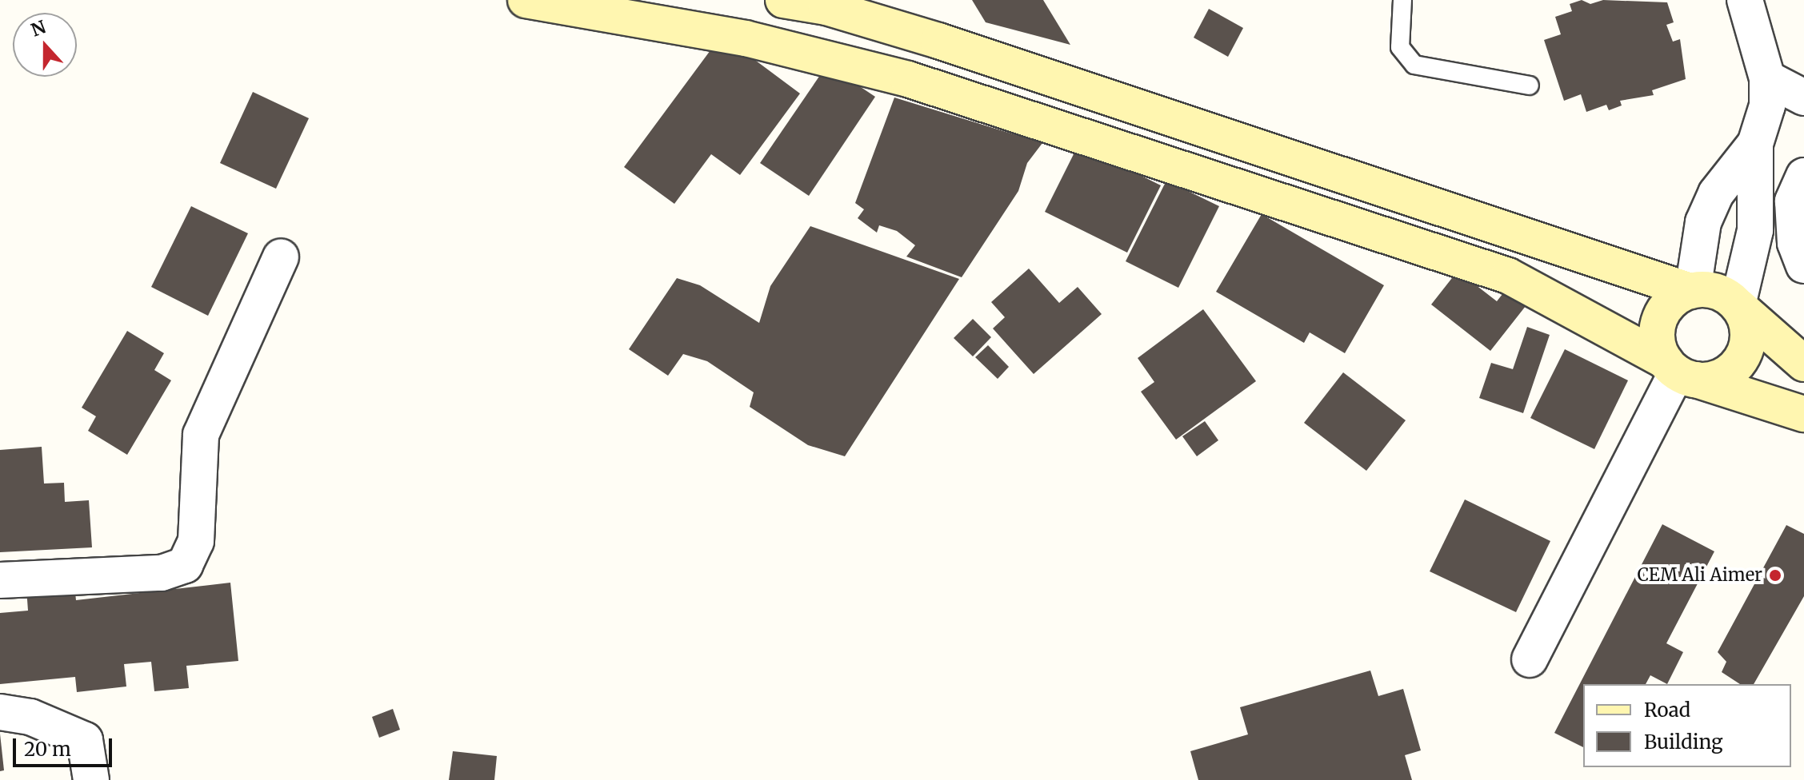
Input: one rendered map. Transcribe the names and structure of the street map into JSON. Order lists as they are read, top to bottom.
{
  "places": ["CEM Ali Aimer"],
  "legend": ["Road", "Building"],
  "scale_bar": "20 m",
  "north": "top"
}
